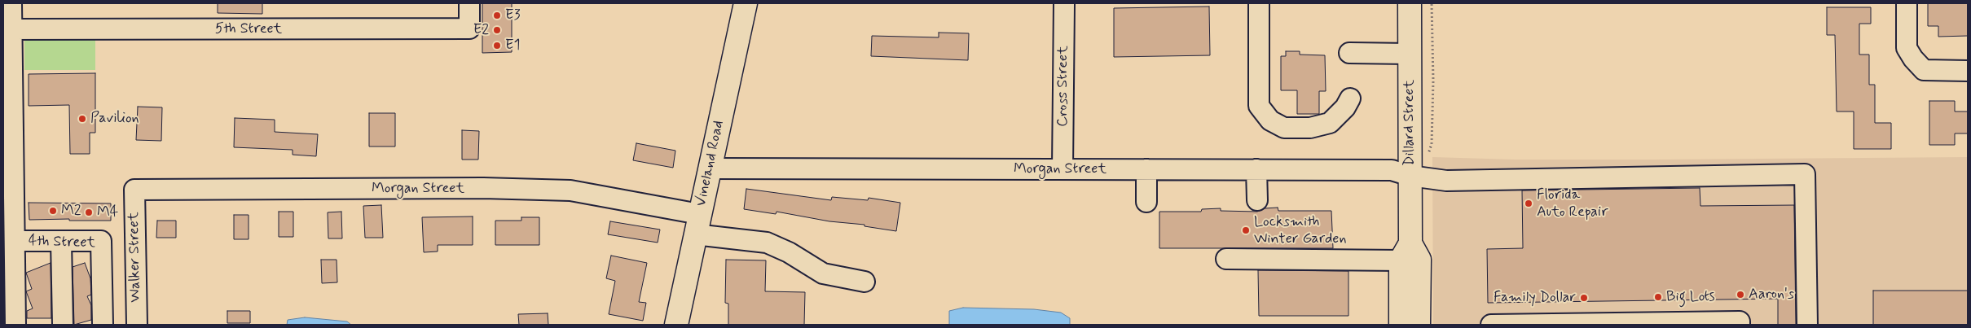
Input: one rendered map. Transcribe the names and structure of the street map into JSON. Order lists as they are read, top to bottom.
{
  "streets": {
    "main road": ["Dillard Street", "Vineland Road"],
    "street": [
      "5th Street",
      "Cross Street",
      "Morgan Street",
      "4th Street",
      "Walker Street"
    ]
  },
  "crossings": [
    ["Cross Street", "Morgan Street"],
    ["Dillard Street", "Morgan Street"],
    ["Vineland Road", "Morgan Street"],
    ["Morgan Street", "Walker Street"]
  ],
  "places": [
    "E3",
    "E2",
    "E1",
    "Pavilion",
    "Florida Auto Repair",
    "M2",
    "M4",
    "Locksmith Winter Garden",
    "Aaron's",
    "Big Lots",
    "Family Dollar"
  ]
}
